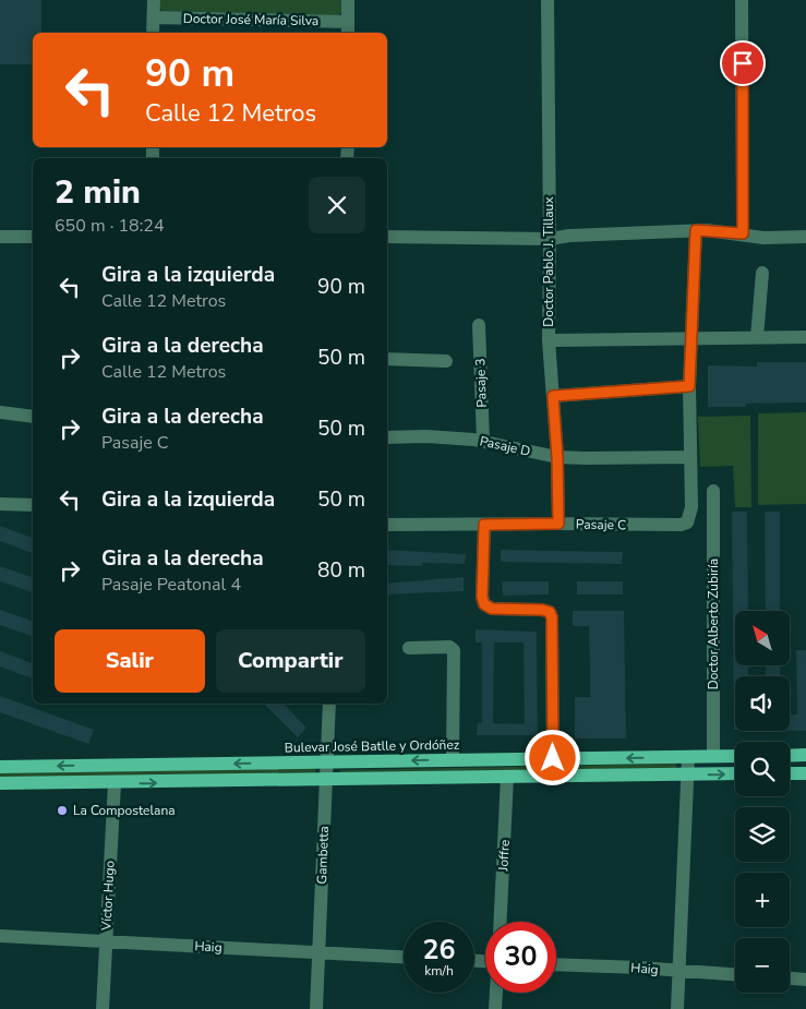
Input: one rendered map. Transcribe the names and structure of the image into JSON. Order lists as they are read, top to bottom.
{
  "streets": {
    "main road": ["Bulevar José Batlle y Ordóñez"],
    "street": [
      "Doctor José María Silva",
      "Doctor Pablo J. Tillaux",
      "Pasaje 3",
      "Pasaje D",
      "Pasaje C",
      "Doctor Alberto Zubiría",
      "Gambetta",
      "Joffre",
      "Víctor Hugo",
      "Haig"
    ]
  },
  "crossings": [
    ["Doctor Pablo J. Tillaux", "Pasaje D"],
    ["Doctor Pablo J. Tillaux", "Pasaje C"],
    ["Pasaje 3", "Pasaje D"],
    ["Pasaje D", "Pasaje C"],
    ["Doctor Alberto Zubiría", "Bulevar José Batlle y Ordóñez"],
    ["Bulevar José Batlle y Ordóñez", "Gambetta"],
    ["Gambetta", "Haig"],
    ["Víctor Hugo", "Haig"]
  ],
  "places": ["La Compostelana"],
  "north": "top left",
  "page": {
    "turn": ["90 m", "Calle 12 Metros"],
    "heading": ["2 min", "650 m · 18:24"],
    "list": [
      {
        "name": "Gira a la izquierda",
        "note": "Calle 12 Metros",
        "value": "90 m"
      },
      {
        "name": "Gira a la derecha",
        "note": "Calle 12 Metros",
        "value": "50 m"
      },
      {
        "name": "Gira a la derecha",
        "note": "Pasaje C",
        "value": "50 m"
      },
      {
        "name": "Gira a la izquierda",
        "value": "50 m"
      },
      {
        "name": "Gira a la derecha",
        "note": "Pasaje Peatonal 4",
        "value": "80 m"
      }
    ],
    "map_buttons": ["+", "−"],
    "buttons": ["Salir", "Compartir"],
    "speed": "26 km/h",
    "limit": "30"
  }
}
